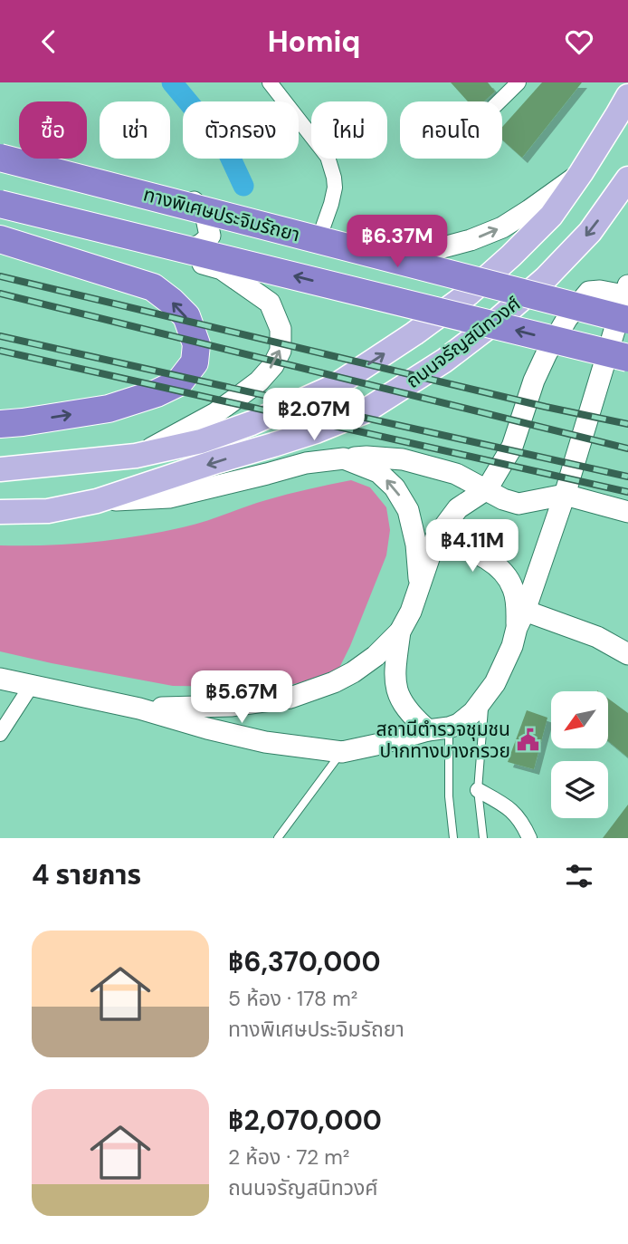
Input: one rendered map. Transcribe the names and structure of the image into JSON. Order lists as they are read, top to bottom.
{
  "streets": {
    "highway": ["ทางพิเศษประจิมรัถยา"],
    "main road": ["ถนนจรัญสนิทวงศ์"]
  },
  "places": {
    "public building": ["สถานีตำรวจชุมชน ปากทางบางกรวย"]
  },
  "north": "bottom left",
  "page": {
    "header": "Homiq",
    "chip": [
      "ซื้อ",
      "เช่า",
      "ตัวกรอง",
      "ใหม่",
      "คอนโด"
    ],
    "price": [
      "฿6.37M",
      "฿2.07M",
      "฿4.11M",
      "฿5.67M"
    ],
    "heading": "4 รายการ",
    "list": [
      {
        "name": "฿6,370,000",
        "note": "5 ห้อง · 178 m² · ทางพิเศษประจิมรัถยา"
      },
      {
        "name": "฿2,070,000",
        "note": "2 ห้อง · 72 m² · ถนนจรัญสนิทวงศ์"
      }
    ]
  }
}
